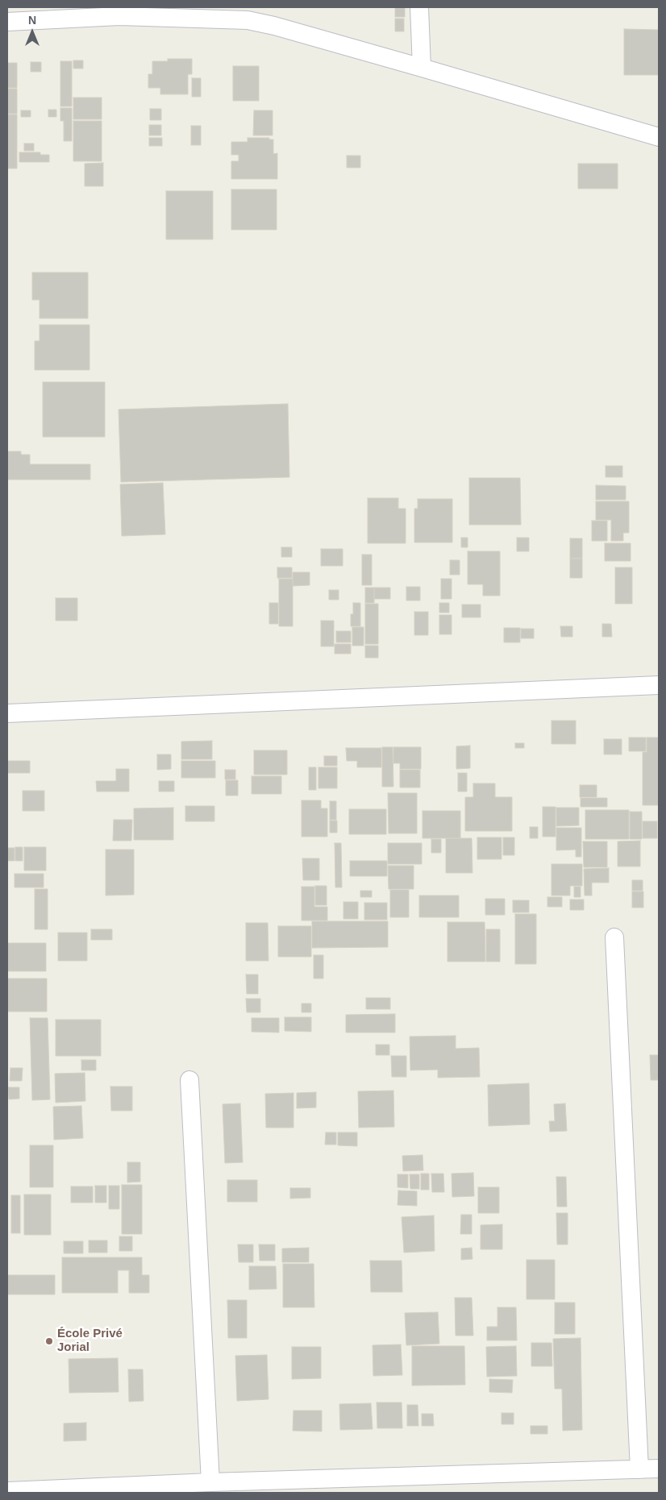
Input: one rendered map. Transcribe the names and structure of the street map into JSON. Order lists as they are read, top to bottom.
{
  "places": ["École Privé Jorial"],
  "north": "top"
}
